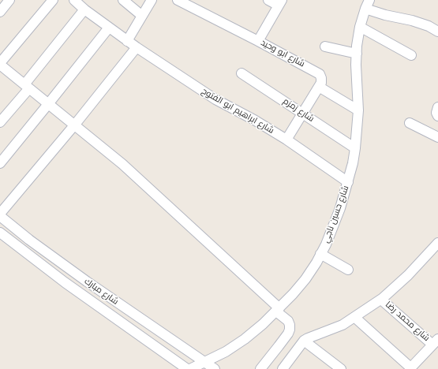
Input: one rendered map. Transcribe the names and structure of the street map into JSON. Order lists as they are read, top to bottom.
{
  "streets": {
    "street": [
      "شارع ابو وحيد",
      "شارع زمزم",
      "شارع ابراهيم ابو الفتوح",
      "شارع حسين ناجي",
      "شارع مبارك",
      "شارع محمد رضا"
    ]
  },
  "crossings": [
    ["شارع زمزم", "شارع حسين ناجي"],
    ["شارع ابراهيم ابو الفتوح", "شارع حسين ناجي"],
    ["شارع حسين ناجي", "شارع مبارك"]
  ]
}
